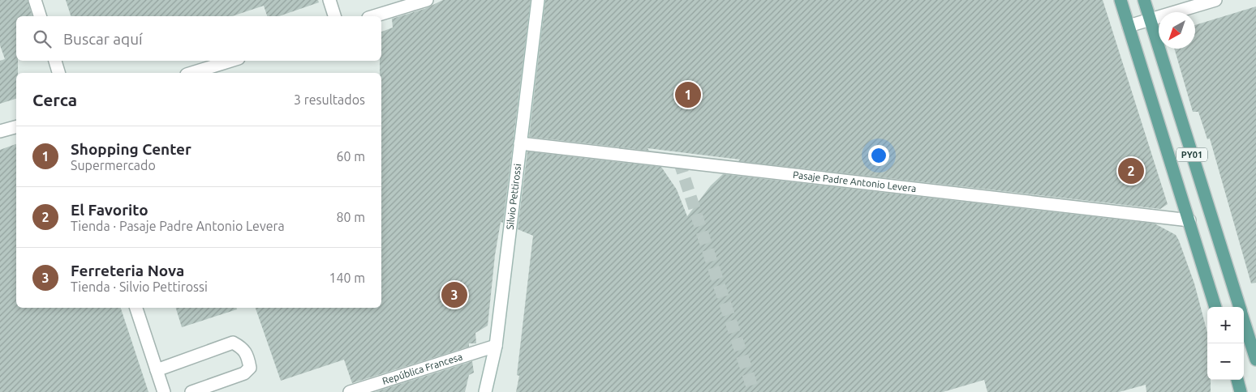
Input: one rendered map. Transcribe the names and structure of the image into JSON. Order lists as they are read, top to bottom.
{
  "streets": {
    "main road": ["PY01"],
    "street": ["Pasaje Padre Antonio Levera", "Silvio Pettirossi", "República Francesa"]
  },
  "crossings": [
    ["PY01", "Pasaje Padre Antonio Levera"],
    ["Pasaje Padre Antonio Levera", "Silvio Pettirossi"],
    ["Silvio Pettirossi", "República Francesa"]
  ],
  "north": "bottom left",
  "page": {
    "search": "Buscar aquí",
    "heading": ["Cerca", "3 resultados"],
    "pins": ["1", "2", "3"],
    "list": [
      {
        "mark": "1",
        "name": "Shopping Center",
        "note": "Supermercado",
        "value": "60 m"
      },
      {
        "mark": "2",
        "name": "El Favorito",
        "note": "Tienda · Pasaje Padre Antonio Levera",
        "value": "80 m"
      },
      {
        "mark": "3",
        "name": "Ferreteria Nova",
        "note": "Tienda · Silvio Pettirossi",
        "value": "140 m"
      }
    ],
    "map_buttons": ["+", "−"]
  }
}
